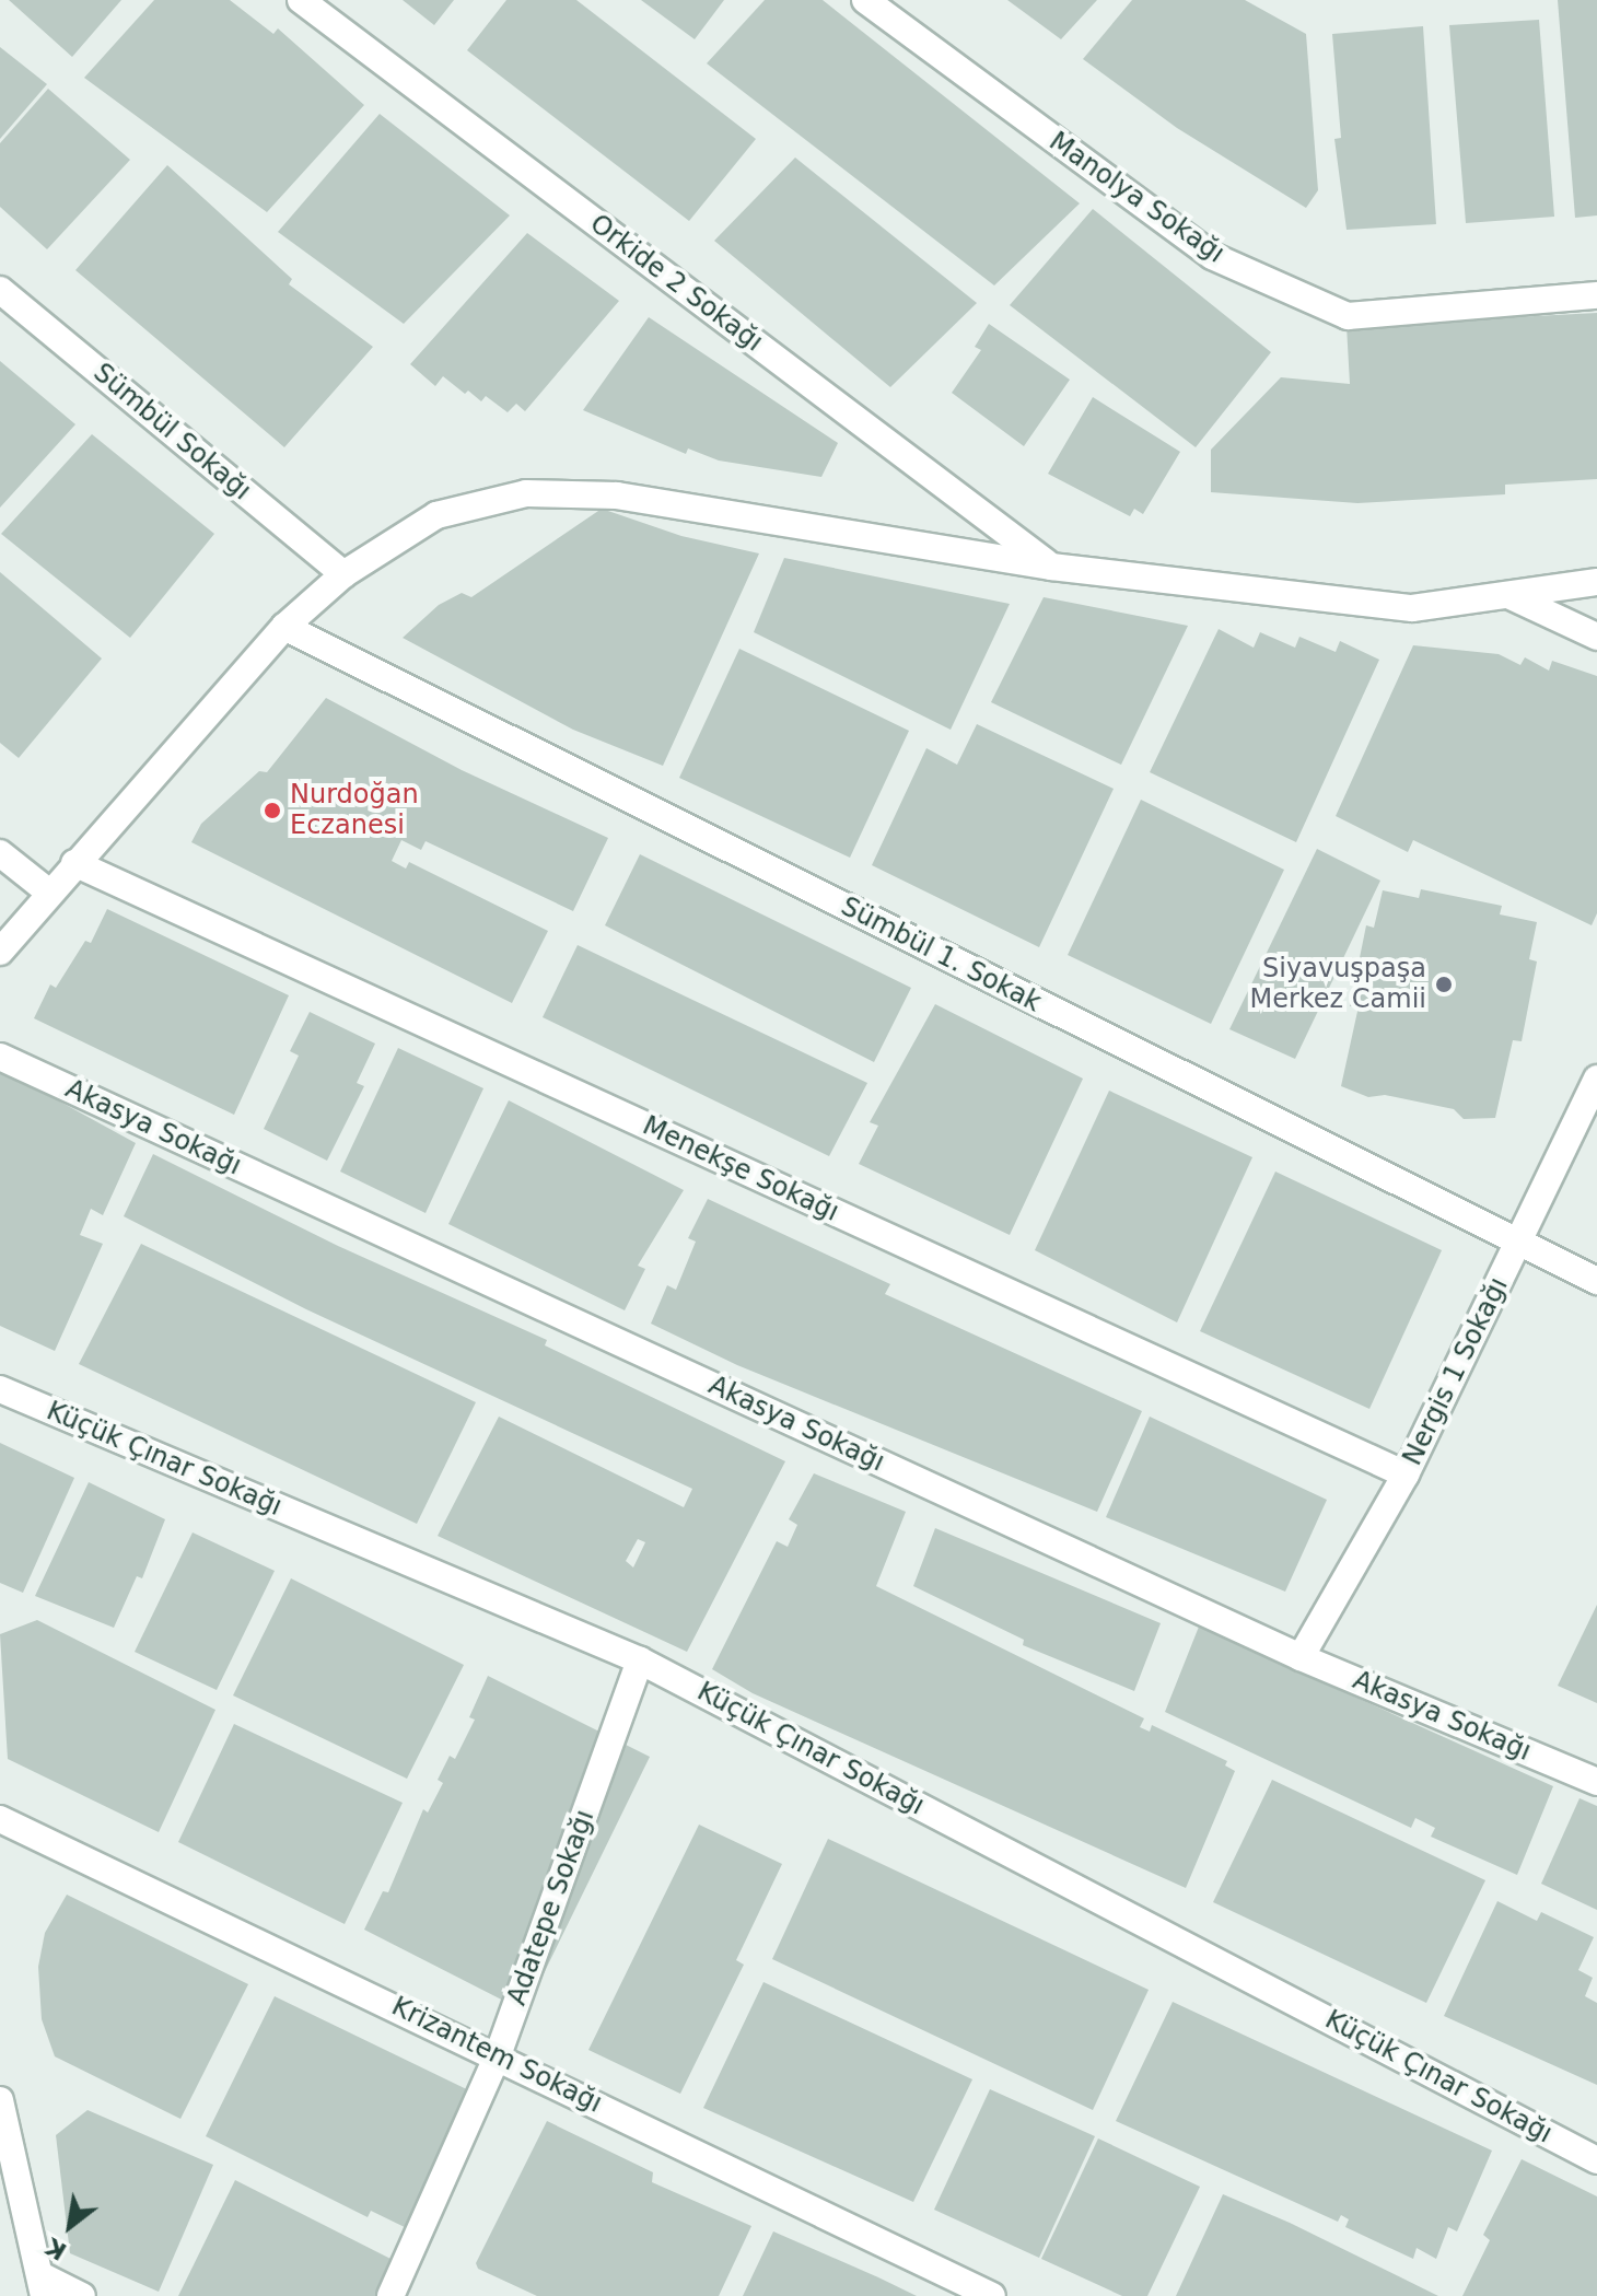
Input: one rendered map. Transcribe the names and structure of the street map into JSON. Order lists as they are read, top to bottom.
{
  "streets": {
    "street": [
      "Manolya Sokağı",
      "Orkide 2 Sokağı",
      "Sümbül Sokağı",
      "Sümbül 1. Sokak",
      "Akasya Sokağı",
      "Menekşe Sokağı",
      "Nergis 1 Sokağı",
      "Küçük Çınar Sokağı",
      "Adatepe Sokağı",
      "Krizantem Sokağı"
    ]
  },
  "crossings": [
    ["Sümbül 1. Sokak", "Nergis 1 Sokağı"],
    ["Akasya Sokağı", "Nergis 1 Sokağı"],
    ["Menekşe Sokağı", "Nergis 1 Sokağı"],
    ["Küçük Çınar Sokağı", "Adatepe Sokağı"],
    ["Adatepe Sokağı", "Krizantem Sokağı"]
  ],
  "places": ["Nurdoğan Eczanesi", "Siyavuşpaşa Merkez Camii"],
  "north": "bottom left"
}
